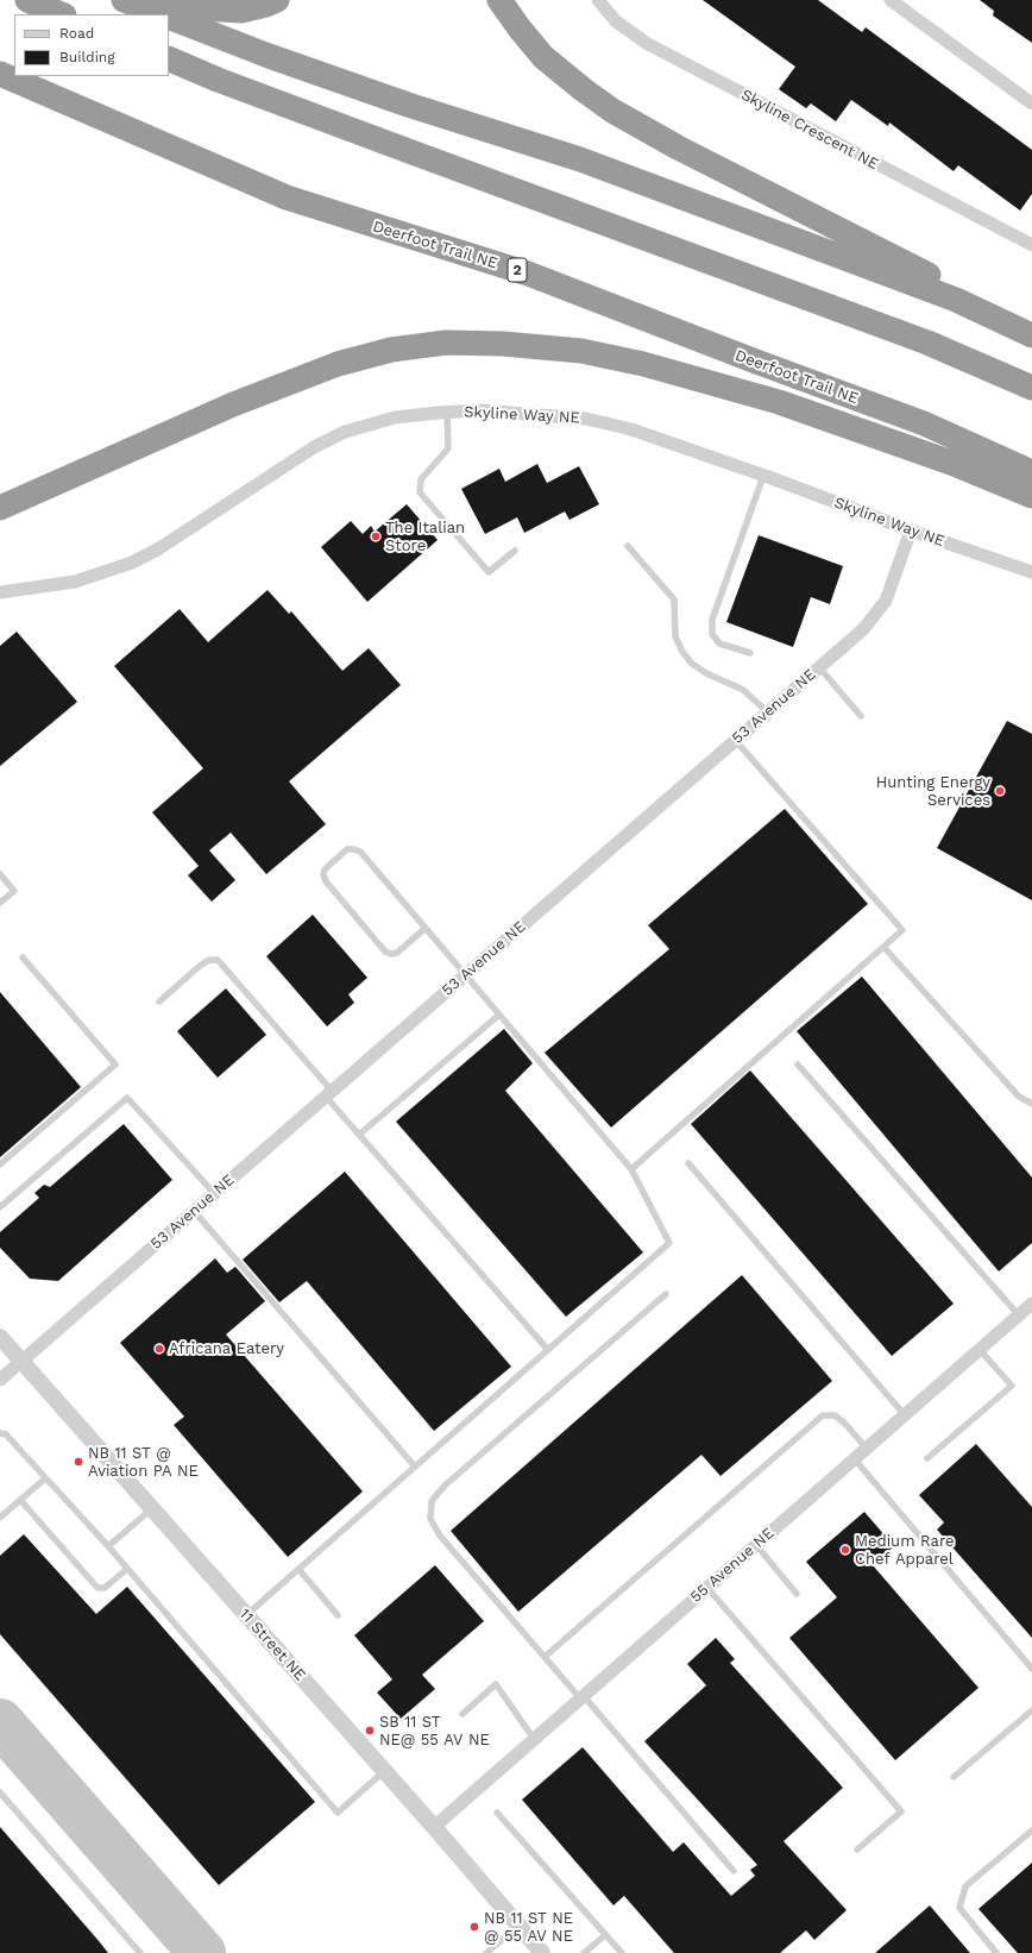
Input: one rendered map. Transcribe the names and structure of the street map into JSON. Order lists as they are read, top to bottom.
{
  "streets": {
    "highway": ["Deerfoot Trail NE", "2"],
    "street": [
      "Skyline Crescent NE",
      "Skyline Way NE",
      "53 Avenue NE",
      "55 Avenue NE",
      "11 Street NE"
    ]
  },
  "crossings": [
    ["Skyline Way NE", "53 Avenue NE"],
    ["53 Avenue NE", "11 Street NE"],
    ["55 Avenue NE", "11 Street NE"]
  ],
  "places": [
    "The Italian Store",
    "Hunting Energy Services",
    "Africana Eatery",
    "NB 11 ST @ Aviation PA NE",
    "Medium Rare Chef Apparel",
    "SB 11 ST NE@ 55 AV NE",
    "NB 11 ST NE @ 55 AV NE"
  ],
  "legend": ["Road", "Building"]
}
